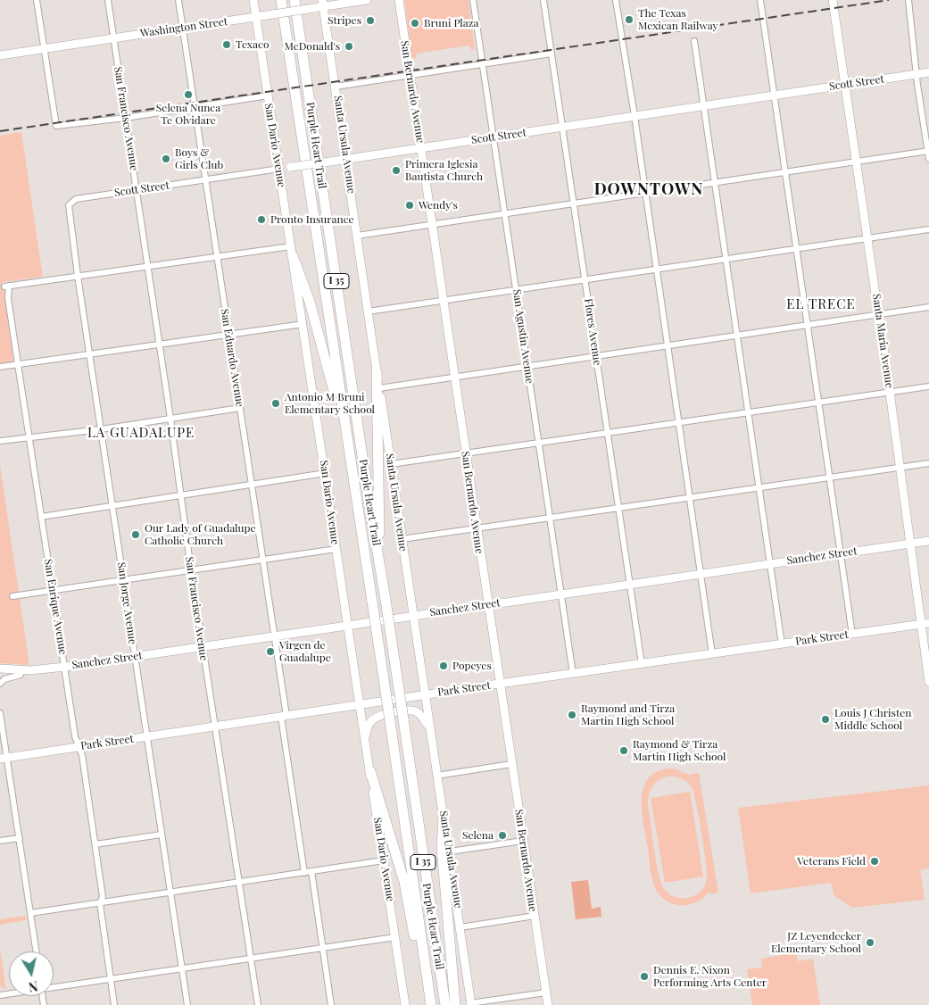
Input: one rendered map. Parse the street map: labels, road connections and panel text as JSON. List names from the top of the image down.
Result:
{
  "streets": {
    "highway": ["Purple Heart Trail", "I 35"],
    "main road": [
      "Washington Street",
      "Scott Street",
      "San Bernardo Avenue",
      "Santa Ursula Avenue",
      "San Dario Avenue",
      "Santa Maria Avenue",
      "Sanchez Street",
      "Park Street"
    ],
    "street": [
      "San Francisco Avenue",
      "Flores Avenue",
      "San Agustin Avenue",
      "San Eduardo Avenue",
      "San Jorge Avenue",
      "San Enrique Avenue"
    ]
  },
  "crossings": [
    ["Washington Street", "San Francisco Avenue"],
    ["Washington Street", "Santa Ursula Avenue"],
    ["Washington Street", "San Dario Avenue"],
    ["Washington Street", "San Eduardo Avenue"],
    ["Scott Street", "San Bernardo Avenue"],
    ["Scott Street", "San Francisco Avenue"],
    ["Scott Street", "Santa Ursula Avenue"],
    ["Scott Street", "San Dario Avenue"],
    ["Scott Street", "Flores Avenue"],
    ["Scott Street", "San Agustin Avenue"],
    ["Scott Street", "Santa Maria Avenue"],
    ["Scott Street", "San Eduardo Avenue"],
    ["Scott Street", "San Jorge Avenue"],
    ["San Bernardo Avenue", "Sanchez Street"],
    ["San Bernardo Avenue", "Park Street"],
    ["San Francisco Avenue", "Sanchez Street"],
    ["San Francisco Avenue", "Park Street"],
    ["Santa Ursula Avenue", "Sanchez Street"],
    ["Santa Ursula Avenue", "Park Street"],
    ["San Dario Avenue", "Sanchez Street"],
    ["San Dario Avenue", "Park Street"],
    ["Flores Avenue", "Sanchez Street"],
    ["Flores Avenue", "Park Street"],
    ["San Agustin Avenue", "Sanchez Street"],
    ["San Agustin Avenue", "Park Street"],
    ["Santa Maria Avenue", "Sanchez Street"],
    ["Santa Maria Avenue", "Park Street"],
    ["San Eduardo Avenue", "Sanchez Street"],
    ["San Eduardo Avenue", "Park Street"],
    ["Sanchez Street", "San Jorge Avenue"],
    ["Sanchez Street", "San Enrique Avenue"],
    ["San Jorge Avenue", "San Enrique Avenue"],
    ["San Jorge Avenue", "Park Street"],
    ["San Enrique Avenue", "Park Street"]
  ],
  "districts": ["DOWNTOWN", "EL TRECE", "LA GUADALUPE"],
  "places": [
    "The Texas Mexican Railway",
    "Stripes",
    "Bruni Plaza",
    "Texaco",
    "McDonald's",
    "Selena Nunca Te Olvidare",
    "Boys & Girls Club",
    "Primera Iglesia Bautista Church",
    "Wendy's",
    "Pronto Insurance",
    "Antonio M Bruni Elementary School",
    "Our Lady of Guadalupe Catholic Church",
    "Virgen de Guadalupe",
    "Popeyes",
    "Raymond and Tirza Martin High School",
    "Louis J Christen Middle School",
    "Raymond & Tirza Martin High School",
    "Selena",
    "Veterans Field",
    "JZ Leyendecker Elementary School",
    "Dennis E. Nixon Performing Arts Center"
  ],
  "north": "bottom"
}
